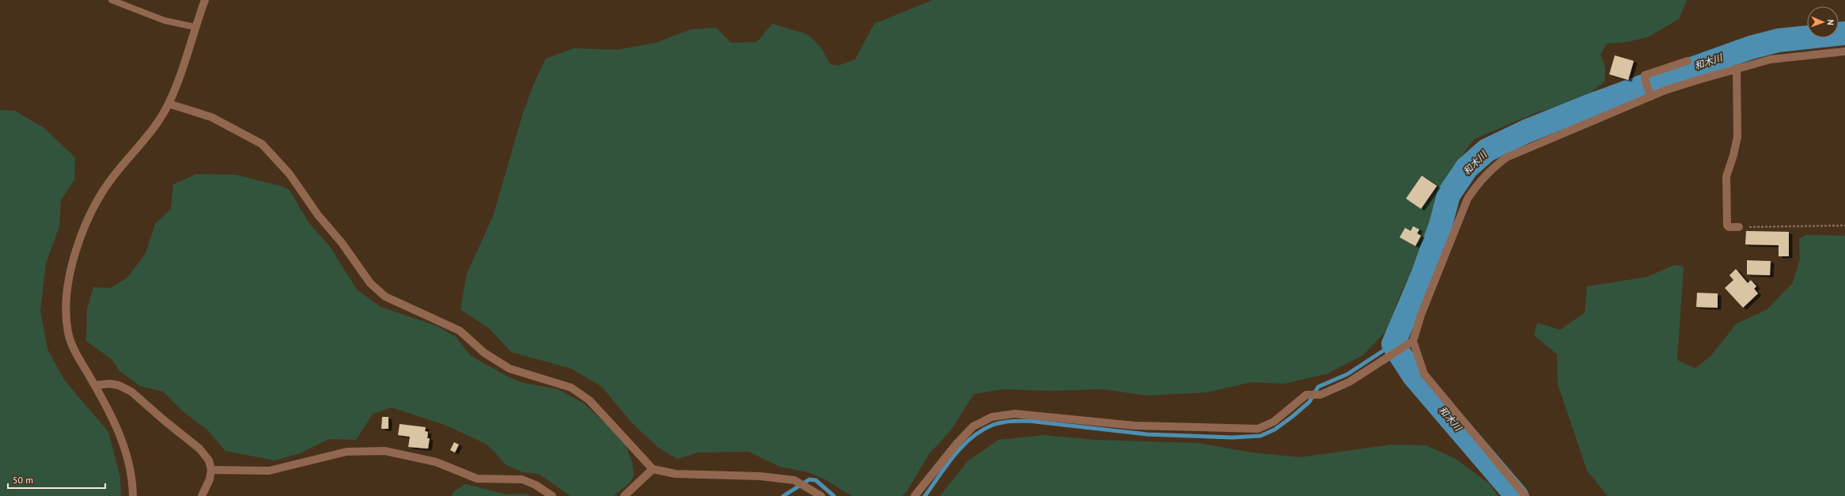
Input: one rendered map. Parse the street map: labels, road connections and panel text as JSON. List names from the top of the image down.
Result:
{
  "water": ["和木川"],
  "scale_bar": "50 m",
  "north": "right"
}
